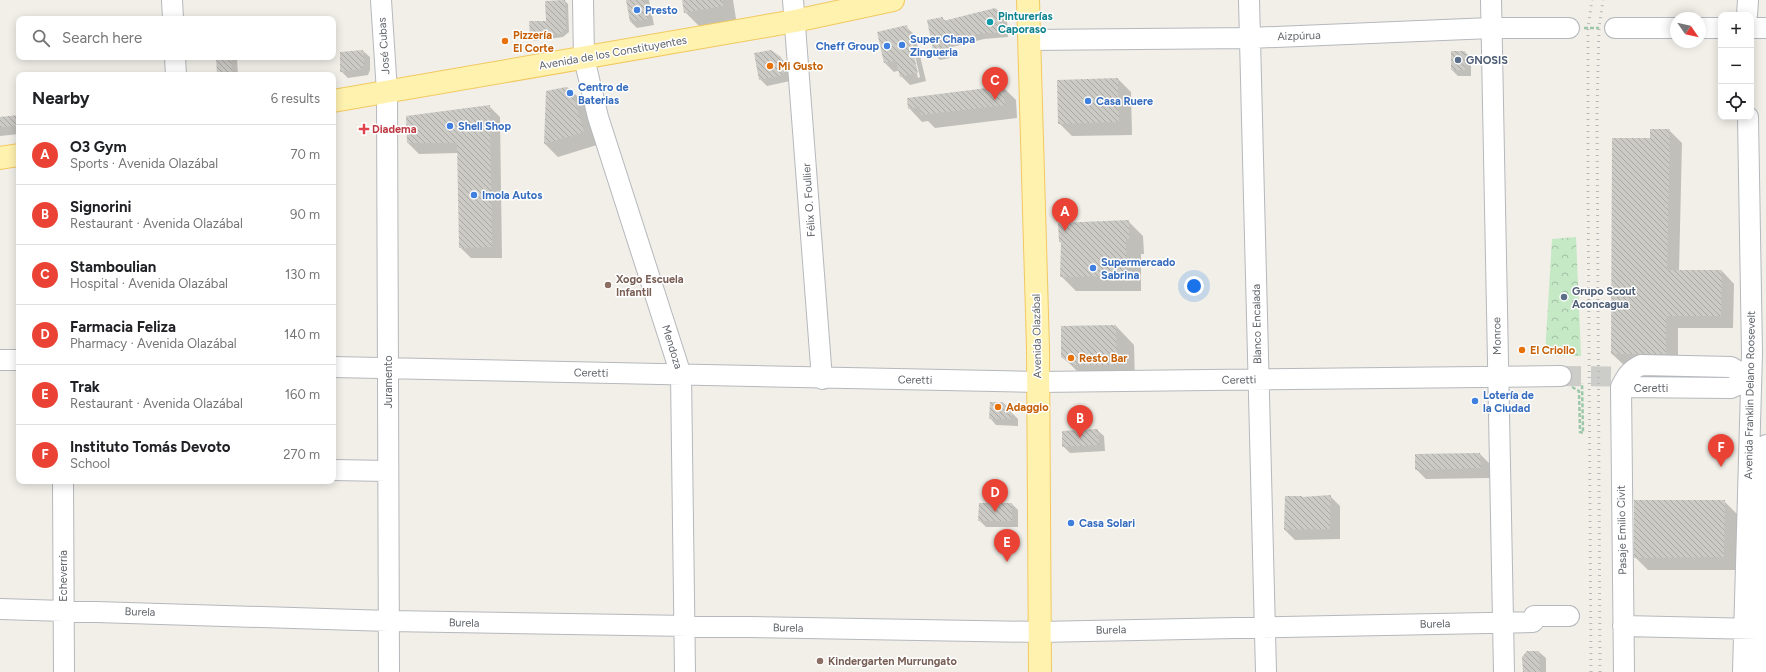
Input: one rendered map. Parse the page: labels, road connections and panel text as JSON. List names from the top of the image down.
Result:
{
  "streets": {
    "main road": ["Avenida de los Constituyentes", "Avenida Olazábal"],
    "street": [
      "Aizpúrua",
      "José Cubas",
      "Félix O. Foullier",
      "Blanco Encalada",
      "Monroe",
      "Mendoza",
      "Ceretti",
      "Juramento",
      "Avenida Franklin Delano Roosevelt",
      "Pasaje Emilio Civit",
      "Echeverría",
      "Burela"
    ]
  },
  "crossings": [
    ["Aizpúrua", "Blanco Encalada"],
    ["Aizpúrua", "Avenida Olazábal"],
    ["Aizpúrua", "Monroe"],
    ["José Cubas", "Avenida de los Constituyentes"],
    ["José Cubas", "Juramento"],
    ["Avenida de los Constituyentes", "Félix O. Foullier"],
    ["Avenida de los Constituyentes", "Mendoza"],
    ["Avenida de los Constituyentes", "Juramento"],
    ["Félix O. Foullier", "Ceretti"],
    ["Blanco Encalada", "Ceretti"],
    ["Blanco Encalada", "Burela"],
    ["Avenida Olazábal", "Ceretti"],
    ["Avenida Olazábal", "Burela"],
    ["Monroe", "Ceretti"],
    ["Monroe", "Burela"],
    ["Mendoza", "Ceretti"],
    ["Mendoza", "Burela"],
    ["Ceretti", "Juramento"],
    ["Ceretti", "Avenida Franklin Delano Roosevelt"],
    ["Ceretti", "Pasaje Emilio Civit"],
    ["Juramento", "Burela"],
    ["Echeverría", "Burela"]
  ],
  "places": {
    "other": [
      "Presto",
      "Pinturerías Caporaso",
      "Pizzería El Corte",
      "Super Chapa Zingueria",
      "Cheff Group",
      "GNOSIS",
      "Mi Gusto",
      "Centro de Baterias",
      "Casa Ruere",
      "Shell Shop",
      "Imola Autos",
      "Supermercado Sabrina",
      "Xogo Escuela Infantil",
      "Grupo Scout Aconcagua",
      "El Criollo",
      "Resto Bar",
      "Lotería de la Ciudad",
      "Adaggio",
      "Casa Solari",
      "Kindergarten Murrungato"
    ],
    "health": ["Diadema"]
  },
  "north": "bottom right",
  "page": {
    "map_buttons": ["+", "−"],
    "search": "Search here",
    "pins": [
      "C",
      "A",
      "B",
      "F",
      "D",
      "E"
    ],
    "heading": ["Nearby", "6 results"],
    "list": [
      {
        "mark": "A",
        "name": "O3 Gym",
        "note": "Sports · Avenida Olazábal",
        "value": "70 m"
      },
      {
        "mark": "B",
        "name": "Signorini",
        "note": "Restaurant · Avenida Olazábal",
        "value": "90 m"
      },
      {
        "mark": "C",
        "name": "Stamboulian",
        "note": "Hospital · Avenida Olazábal",
        "value": "130 m"
      },
      {
        "mark": "D",
        "name": "Farmacia Feliza",
        "note": "Pharmacy · Avenida Olazábal",
        "value": "140 m"
      },
      {
        "mark": "E",
        "name": "Trak",
        "note": "Restaurant · Avenida Olazábal",
        "value": "160 m"
      },
      {
        "mark": "F",
        "name": "Instituto Tomás Devoto",
        "note": "School",
        "value": "270 m"
      }
    ]
  }
}
